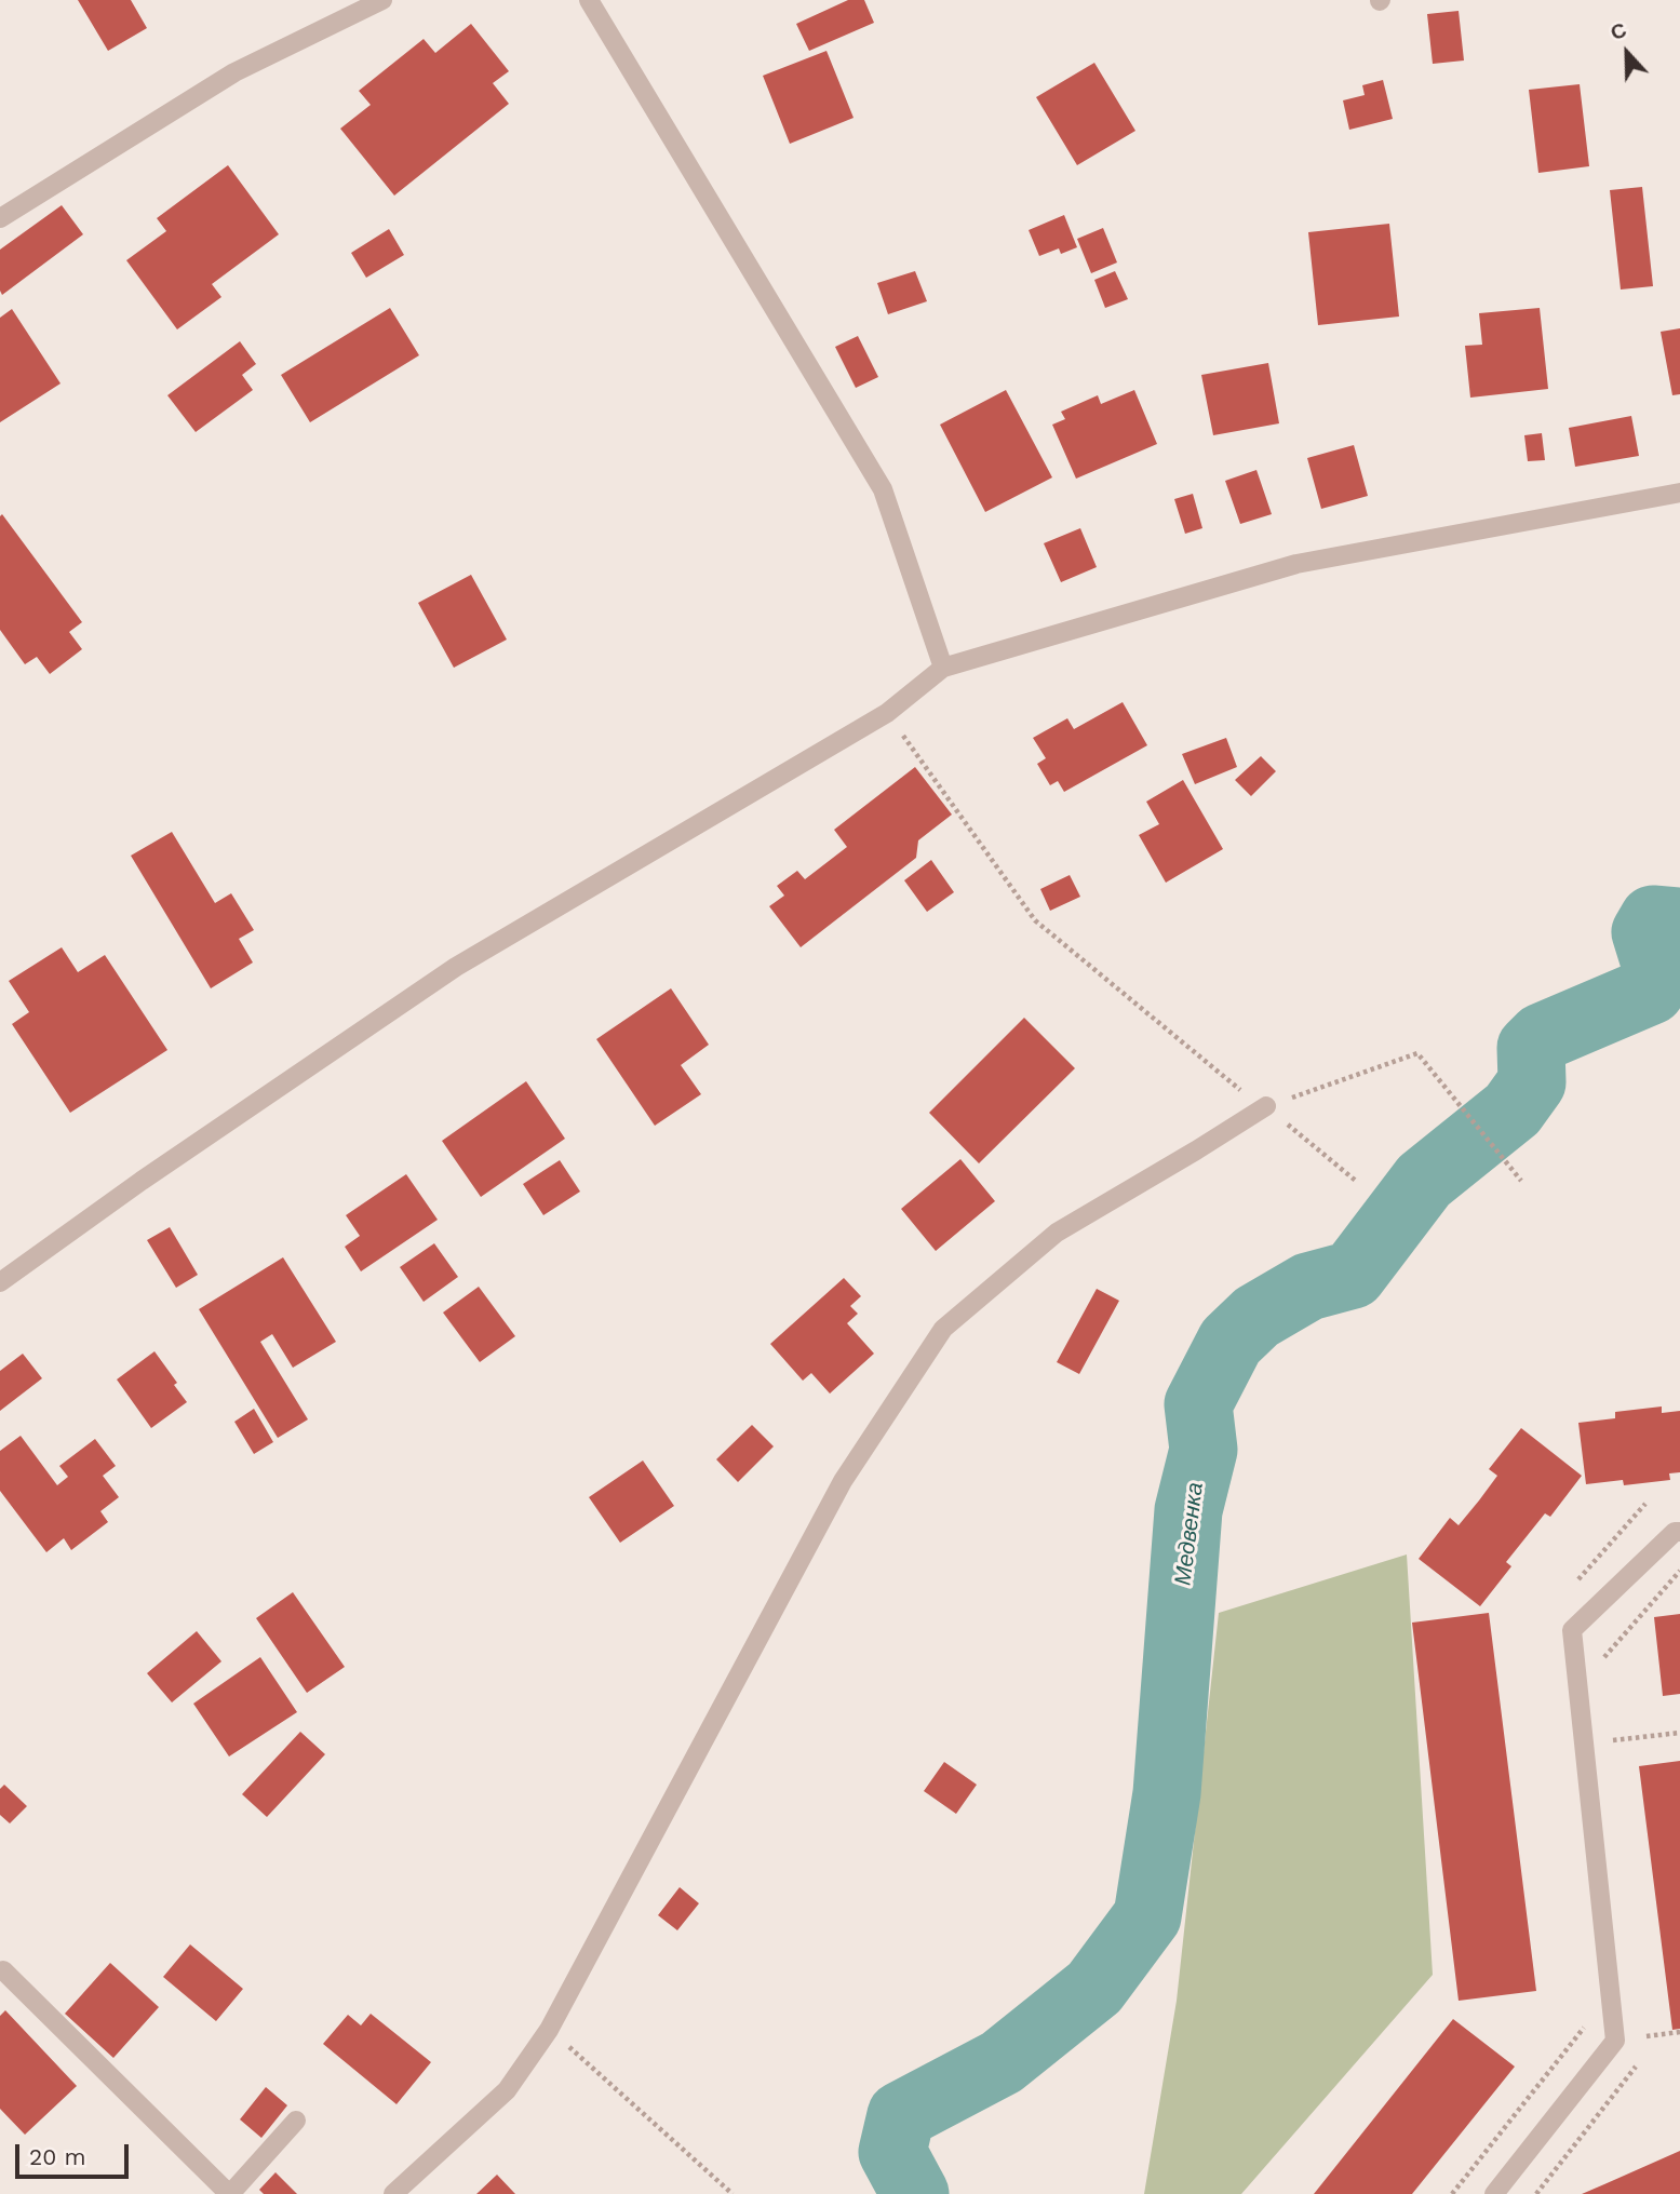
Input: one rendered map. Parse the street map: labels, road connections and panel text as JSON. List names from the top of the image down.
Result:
{
  "water": ["Медвенка"],
  "scale_bar": "20 m",
  "north": "top"
}
